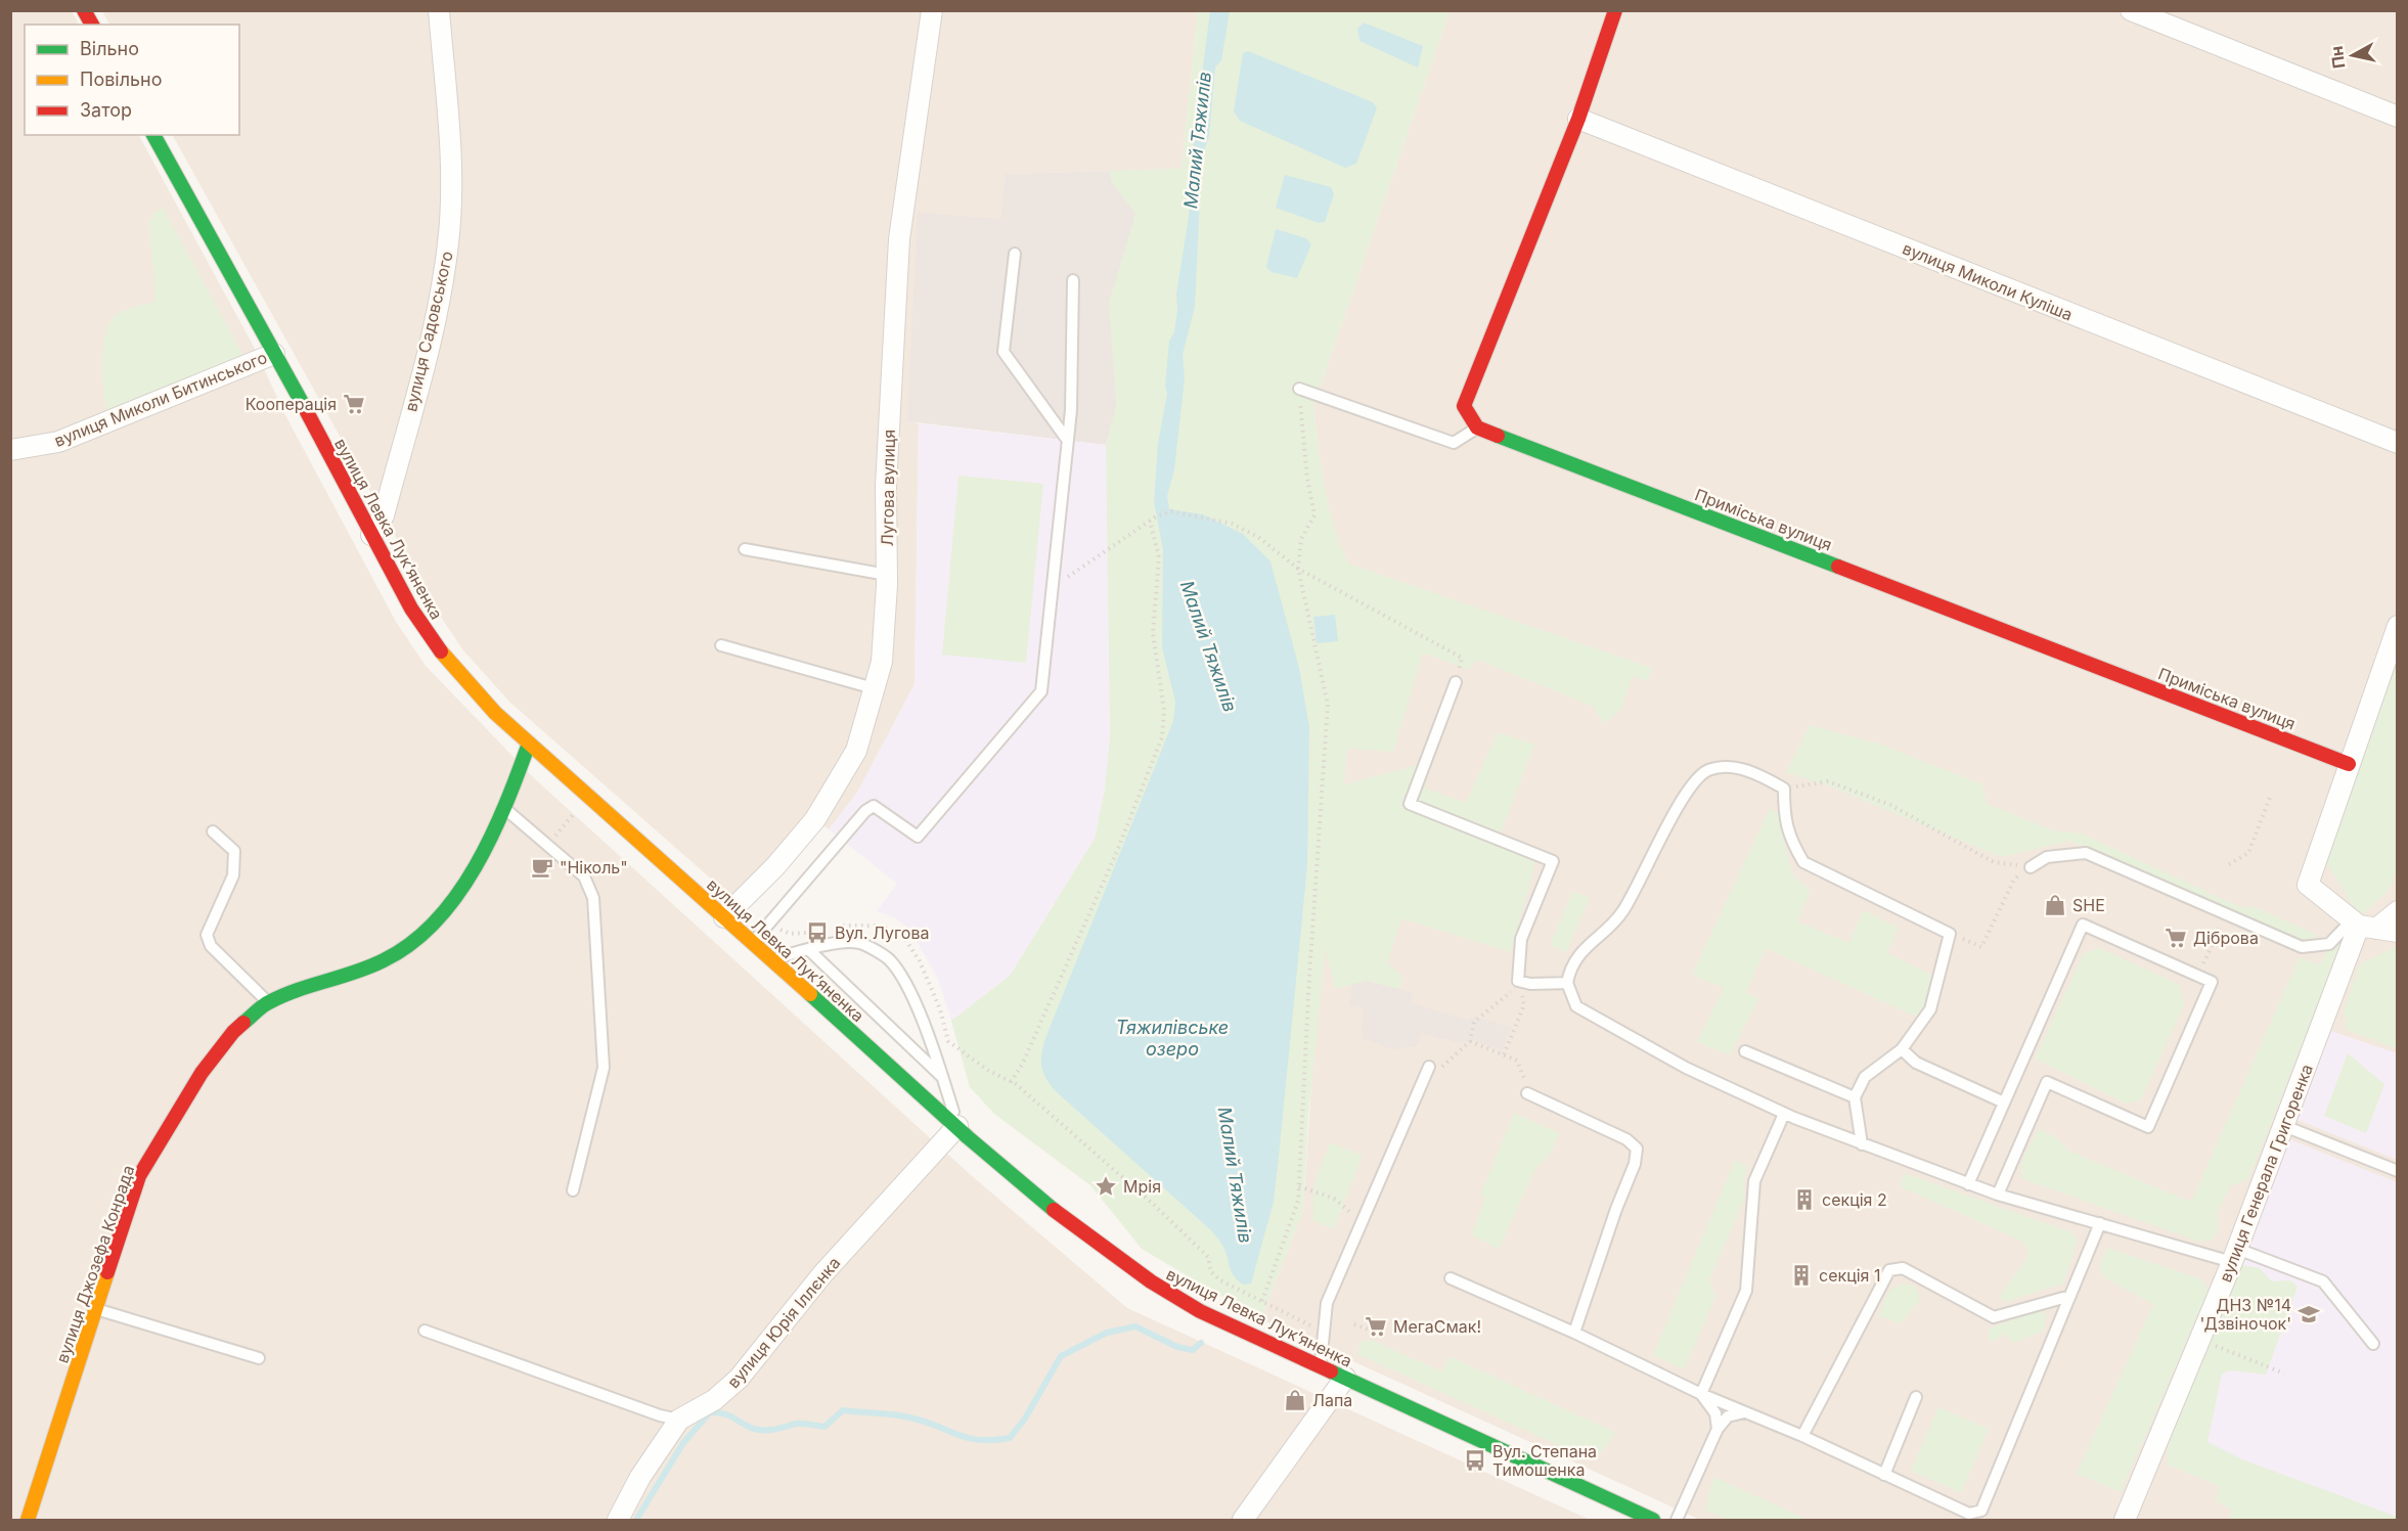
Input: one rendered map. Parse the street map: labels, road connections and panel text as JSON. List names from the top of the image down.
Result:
{
  "streets": {
    "street": [
      "вулиця Миколи Куліша",
      "вулиця Садовського",
      "вулиця Миколи Битинського",
      "Лугова вулиця",
      "Приміська вулиця",
      "вулиця Левка Лукʼяненка",
      "вулиця Генерала Григоренка",
      "вулиця Джозефа Конрада",
      "вулиця Юрія Іллєнка"
    ]
  },
  "crossings": [
    ["вулиця Садовського", "вулиця Левка Лукʼяненка"],
    ["вулиця Миколи Битинського", "вулиця Левка Лукʼяненка"],
    ["Лугова вулиця", "вулиця Левка Лукʼяненка"],
    ["вулиця Левка Лукʼяненка", "вулиця Джозефа Конрада"],
    ["вулиця Левка Лукʼяненка", "вулиця Юрія Іллєнка"]
  ],
  "water": ["Малий Тяжилів", "Тяжилівське озеро"],
  "places": {
    "supermarket": ["Кооперація", "Діброва", "МегаСмак!"],
    "cafe": ["\"Ніколь\""],
    "shop": ["SHE", "Лапа"],
    "bus stop": ["Вул. Лугова", "Вул. Степана Тимошенка"],
    "place": ["Мрія"],
    "building": ["секція 2", "секція 1"],
    "school or university": ["ДНЗ №14 'Дзвіночок'"]
  },
  "legend": ["Вільно", "Повільно", "Затор"],
  "north": "left"
}
